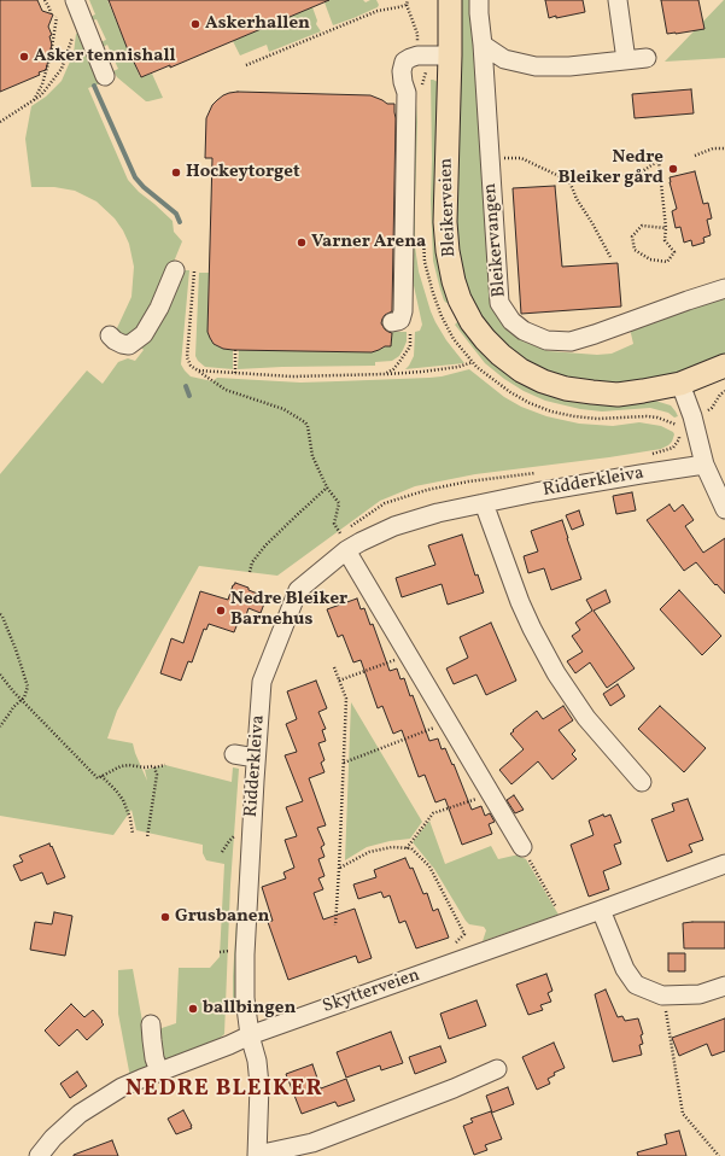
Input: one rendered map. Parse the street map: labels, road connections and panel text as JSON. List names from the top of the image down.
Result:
{
  "streets": {
    "main road": ["Bleikerveien"],
    "street": ["Bleikervangen", "Ridderkleiva", "Skytterveien"]
  },
  "crossings": [
    ["Ridderkleiva", "Skytterveien"]
  ],
  "districts": ["NEDRE BLEIKER"],
  "places": [
    "Askerhallen",
    "Asker tennishall",
    "Nedre Bleiker gård",
    "Hockeytorget",
    "Varner Arena",
    "Nedre Bleiker Barnehus",
    "Grusbanen",
    "ballbingen"
  ]
}
